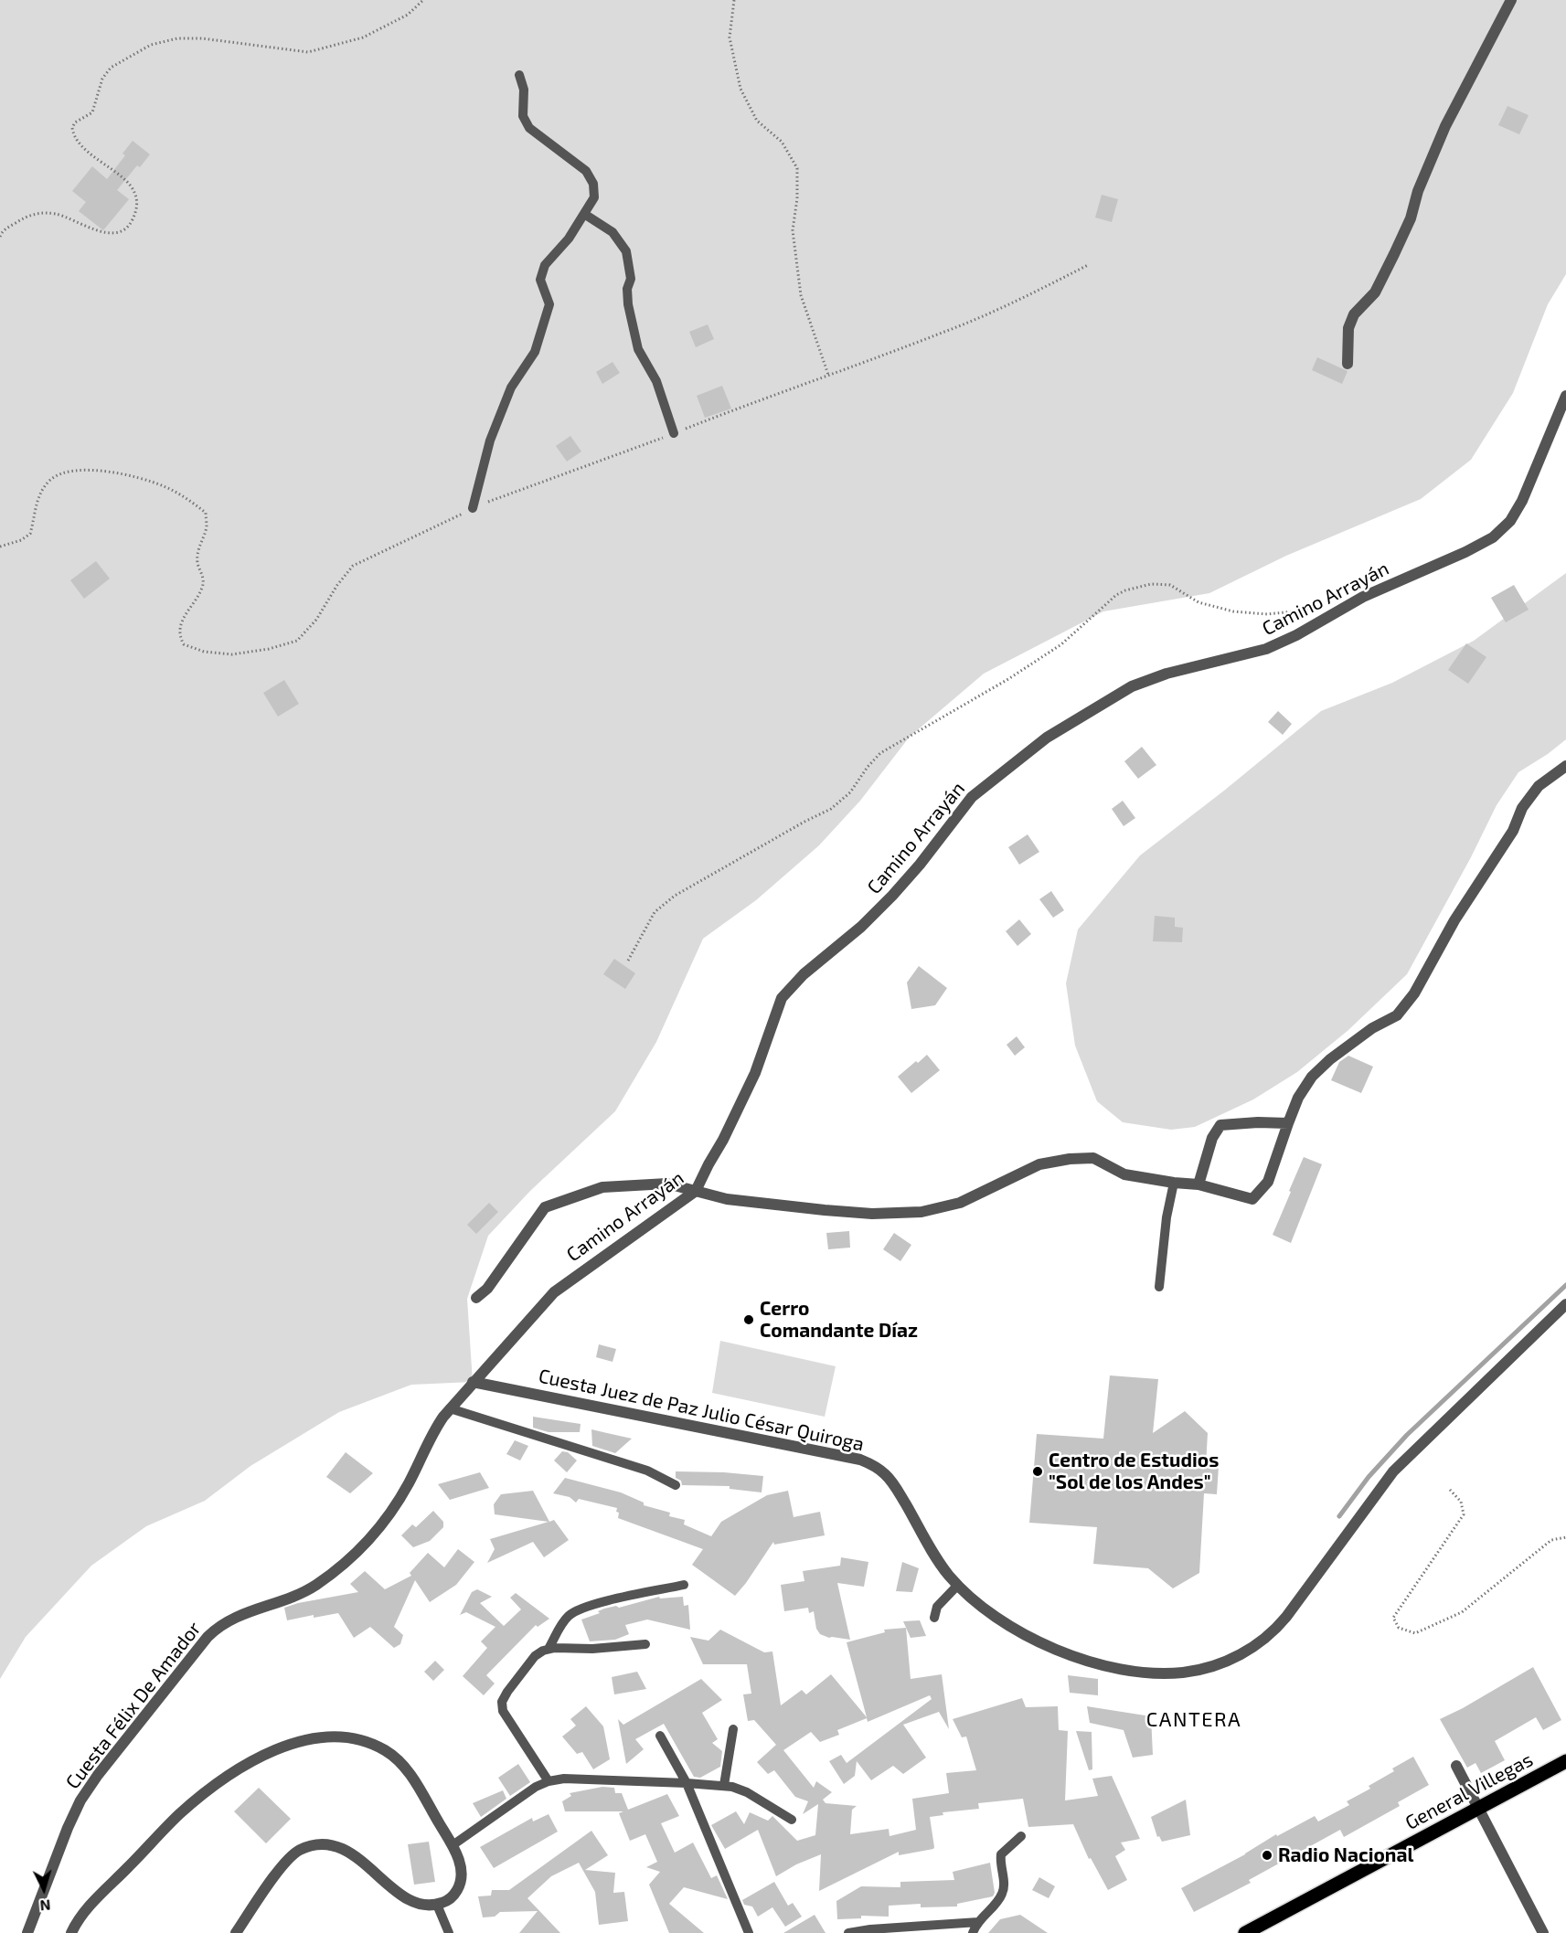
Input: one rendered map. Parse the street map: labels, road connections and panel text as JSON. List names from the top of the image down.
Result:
{
  "streets": {
    "main road": ["General Villegas"],
    "street": ["Camino Arrayán", "Cuesta Juez de Paz Julio César Quiroga", "Cuesta Félix De Amador"]
  },
  "crossings": [
    ["Camino Arrayán", "Cuesta Juez de Paz Julio César Quiroga"],
    ["Camino Arrayán", "Cuesta Félix De Amador"],
    ["Cuesta Juez de Paz Julio César Quiroga", "Cuesta Félix De Amador"]
  ],
  "districts": ["CANTERA"],
  "places": ["Cerro Comandante Díaz", "Centro de Estudios \"Sol de los Andes\"", "Radio Nacional"],
  "north": "bottom"
}
